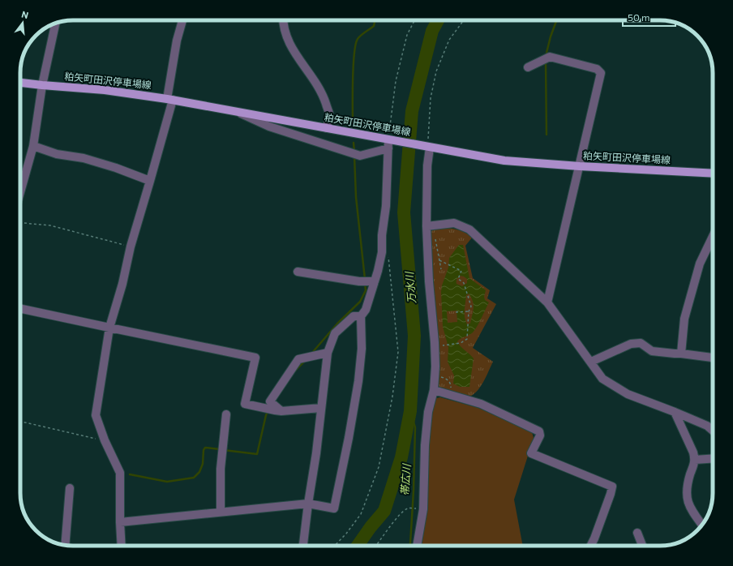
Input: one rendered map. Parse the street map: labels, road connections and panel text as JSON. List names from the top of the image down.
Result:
{
  "streets": {
    "main road": ["粕矢町田沢停車場線"]
  },
  "water": ["万水川", "帯広川"],
  "scale_bar": "50 m",
  "north": "top"
}
